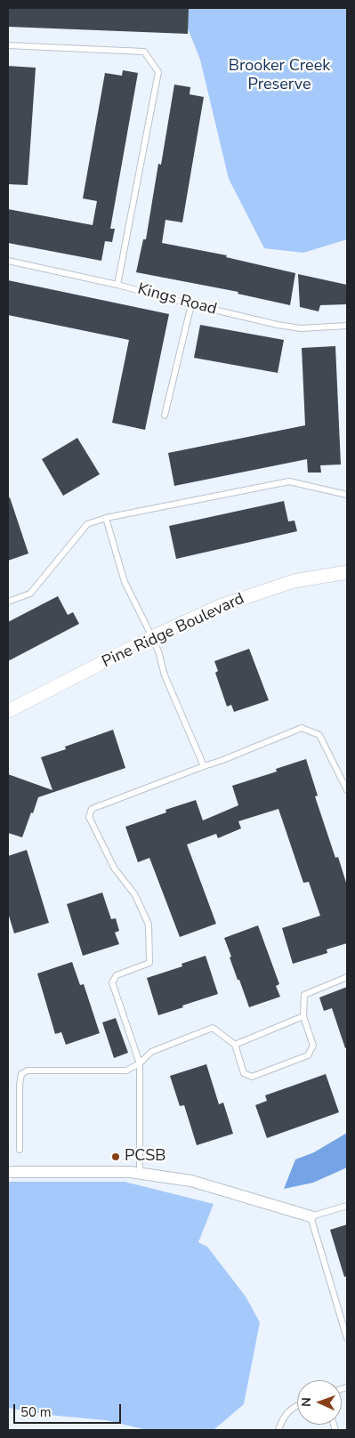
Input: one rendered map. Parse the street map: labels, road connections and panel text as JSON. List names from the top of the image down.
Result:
{
  "streets": {
    "street": ["Pine Ridge Boulevard"],
    "lane": ["Kings Road"]
  },
  "parks": ["Brooker Creek Preserve"],
  "places": ["PCSB"],
  "scale_bar": "50 m",
  "north": "left"
}
